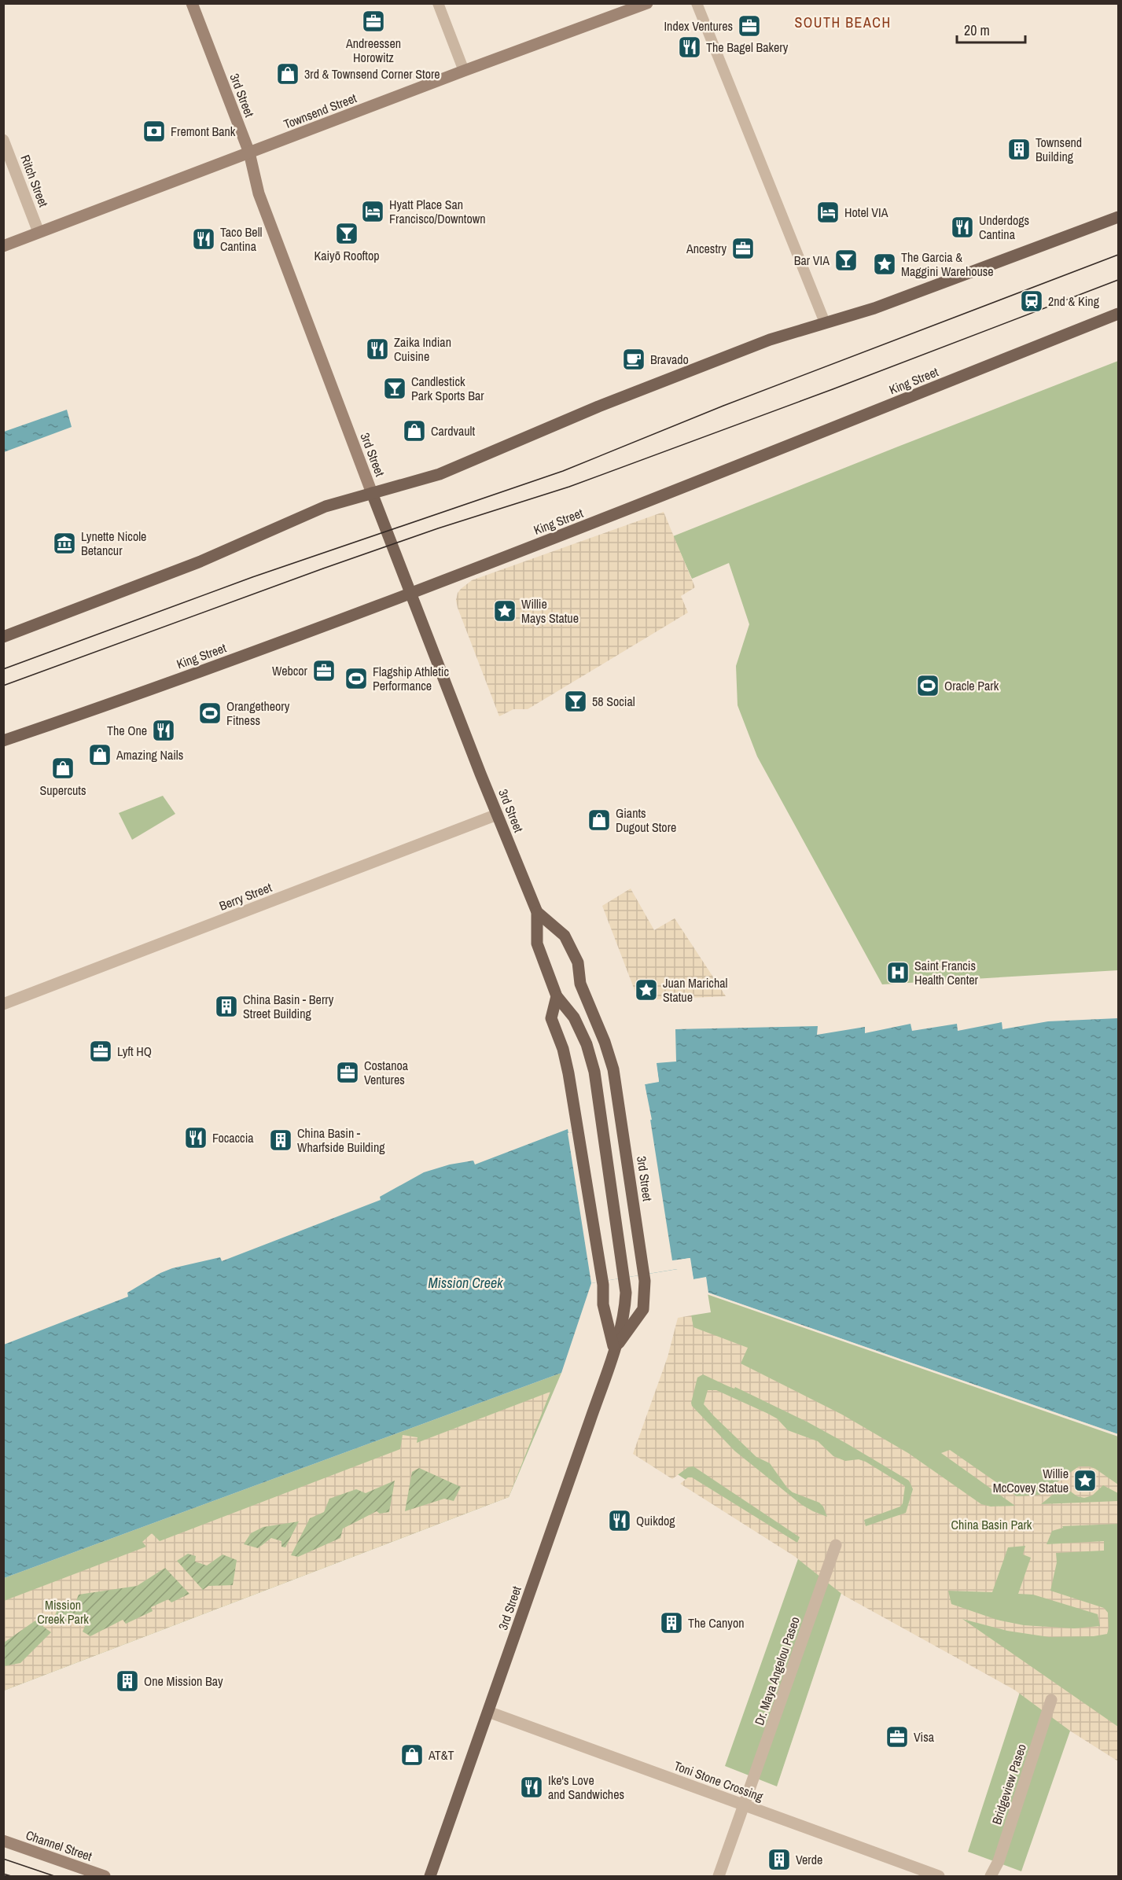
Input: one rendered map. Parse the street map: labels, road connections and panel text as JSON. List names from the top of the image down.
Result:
{
  "streets": {
    "main road": ["3rd Street", "King Street"],
    "street": [
      "Townsend Street",
      "Ritch Street",
      "Berry Street",
      "Dr. Maya Angelou Paseo",
      "Toni Stone Crossing",
      "Bridgeview Paseo",
      "Channel Street"
    ]
  },
  "crossings": [
    ["3rd Street", "Townsend Street"],
    ["3rd Street", "King Street"],
    ["3rd Street", "Berry Street"],
    ["3rd Street", "Toni Stone Crossing"],
    ["Townsend Street", "Ritch Street"],
    ["Dr. Maya Angelou Paseo", "Toni Stone Crossing"]
  ],
  "districts": ["SOUTH BEACH"],
  "water": ["Mission Creek"],
  "parks": ["China Basin Park", "Mission Creek Park"],
  "places": {
    "office": [
      "Andreessen Horowitz",
      "Index Ventures",
      "Ancestry",
      "Webcor",
      "Lyft HQ",
      "Costanoa Ventures",
      "Visa"
    ],
    "restaurant": [
      "The Bagel Bakery",
      "Underdogs Cantina",
      "Taco Bell Cantina",
      "Zaika Indian Cuisine",
      "The One",
      "Focaccia",
      "Quikdog",
      "Ike's Love and Sandwiches"
    ],
    "shop": [
      "3rd & Townsend Corner Store",
      "Cardvault",
      "Amazing Nails",
      "Supercuts",
      "Giants Dugout Store",
      "AT&T"
    ],
    "bank": ["Fremont Bank"],
    "building": [
      "Townsend Building",
      "China Basin - Berry Street Building",
      "China Basin - Wharfside Building",
      "The Canyon",
      "One Mission Bay",
      "Verde"
    ],
    "hotel": ["Hyatt Place San Francisco/Downtown", "Hotel VIA"],
    "bar": [
      "Kaiyō Rooftop",
      "Bar VIA",
      "Candlestick Park Sports Bar",
      "58 Social"
    ],
    "place": [
      "The Garcia & Maggini Warehouse",
      "Willie Mays Statue",
      "Juan Marichal Statue",
      "Willie McCovey Statue"
    ],
    "station": ["2nd & King"],
    "cafe": ["Bravado"],
    "museum": ["Lynette Nicole Betancur"],
    "sports": ["Flagship Athletic Performance", "Oracle Park", "Orangetheory Fitness"],
    "hospital": ["Saint Francis Health Center"]
  },
  "scale_bar": "20 m"
}
